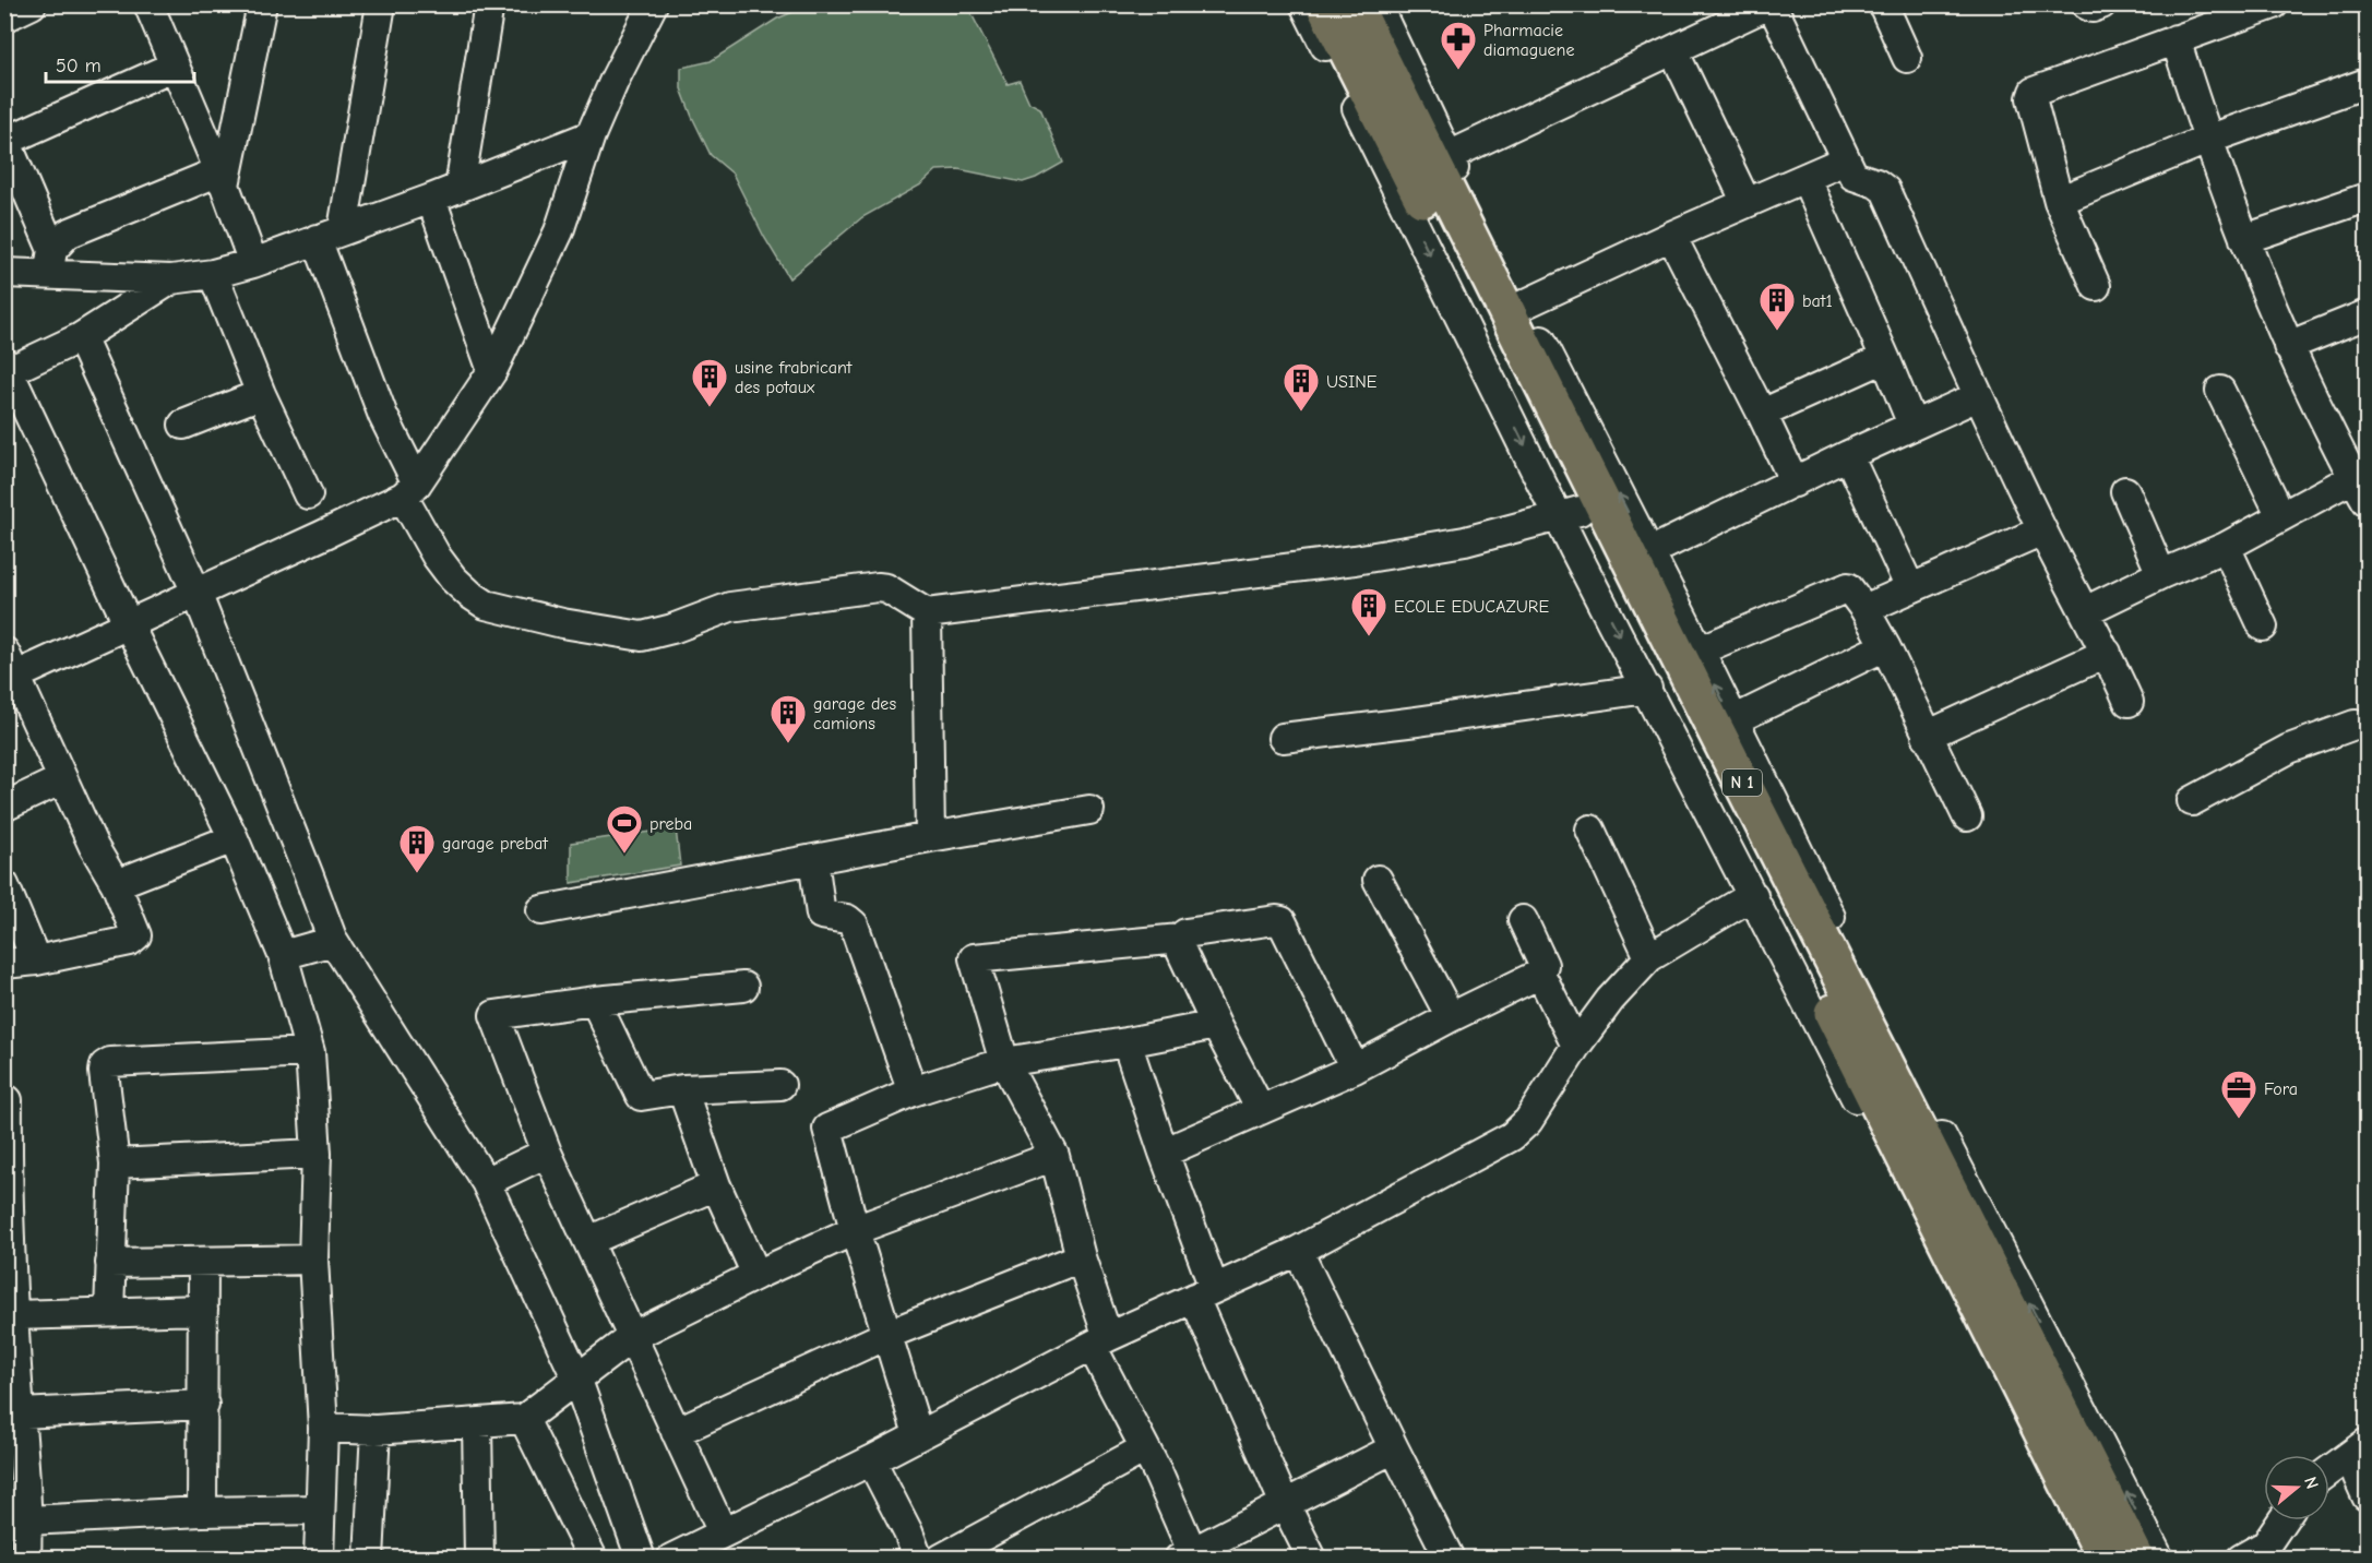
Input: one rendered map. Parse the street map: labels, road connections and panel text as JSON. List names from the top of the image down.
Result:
{
  "streets": {
    "highway": ["N 1"]
  },
  "places": {
    "pharmacy": ["Pharmacie diamaguene"],
    "building": [
      "bat1",
      "usine frabricant des potaux",
      "USINE",
      "ECOLE EDUCAZURE",
      "garage des camions",
      "garage prebat"
    ],
    "sports": ["preba"],
    "office": ["Fora"]
  },
  "scale_bar": "50 m",
  "north": "right"
}
